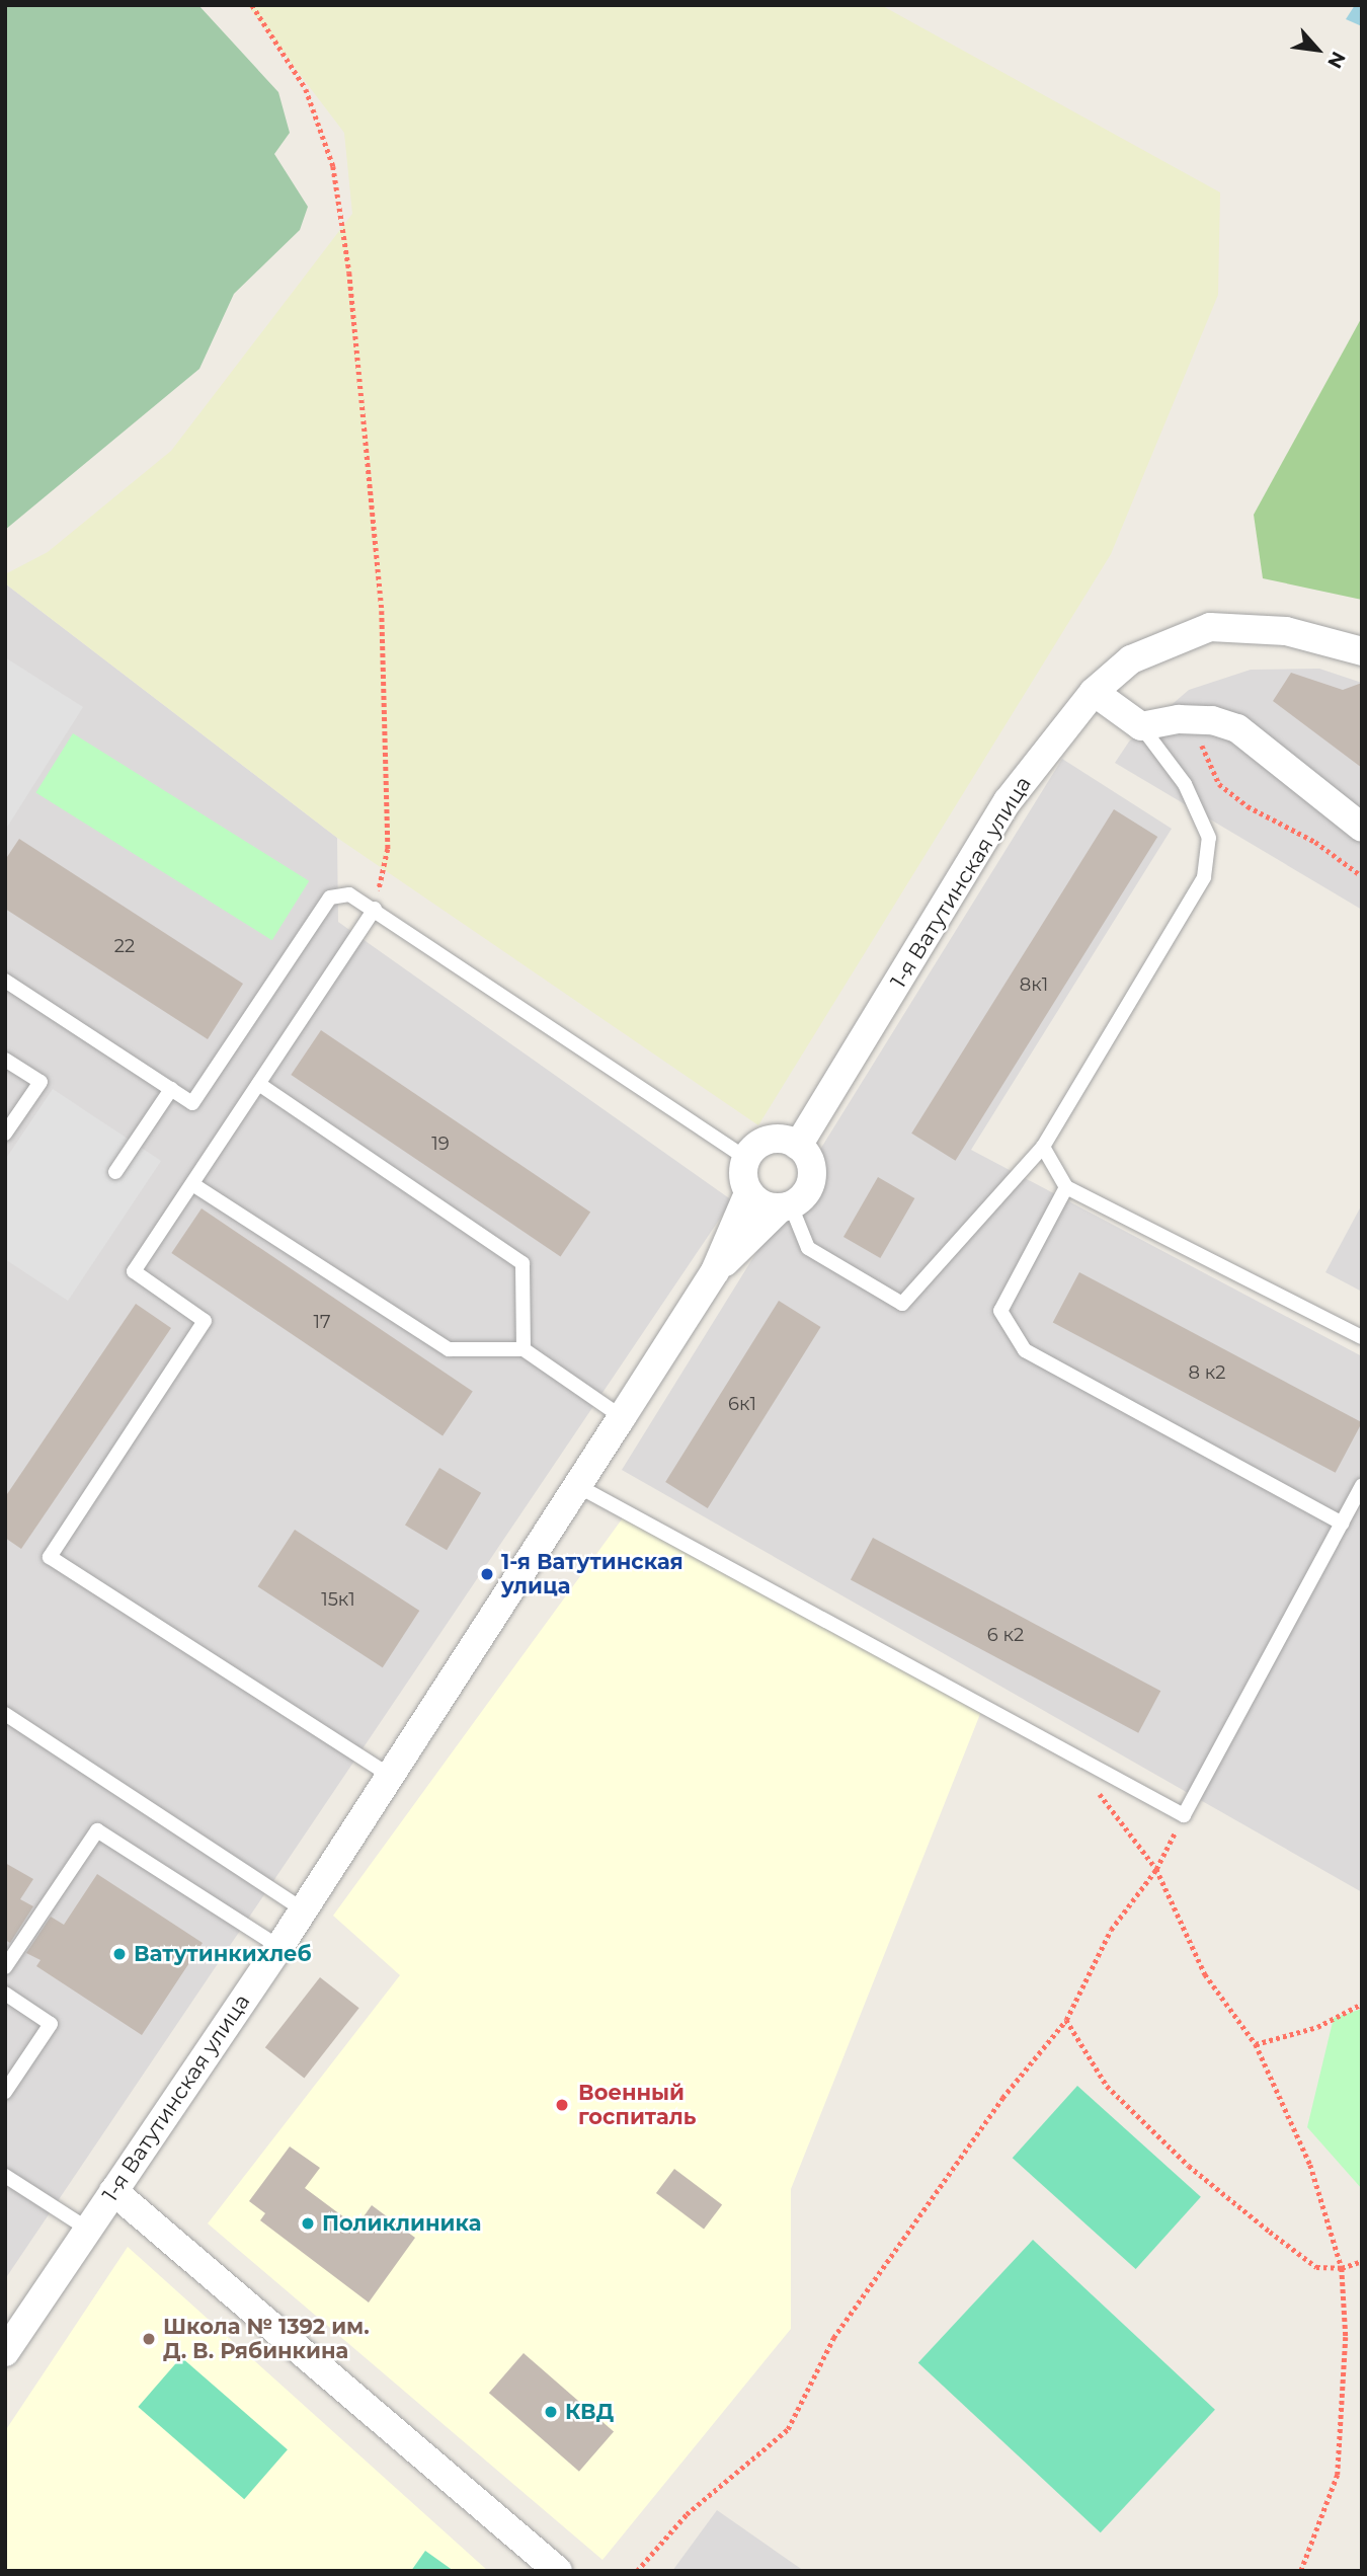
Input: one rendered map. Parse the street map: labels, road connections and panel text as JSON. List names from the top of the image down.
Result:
{
  "streets": {
    "street": ["1-я Ватутинская улица"]
  },
  "places": [
    "1-я Ватутинская улица",
    "Ватутинкихлеб",
    "Военный госпиталь",
    "Поликлиника",
    "Школа № 1392 им. Д. В. Рябинкина",
    "КВД"
  ],
  "house_numbers": [
    "22",
    "8к1",
    "19",
    "17",
    "8 к2",
    "6к1",
    "15к1",
    "6 к2"
  ],
  "north": "bottom right"
}
